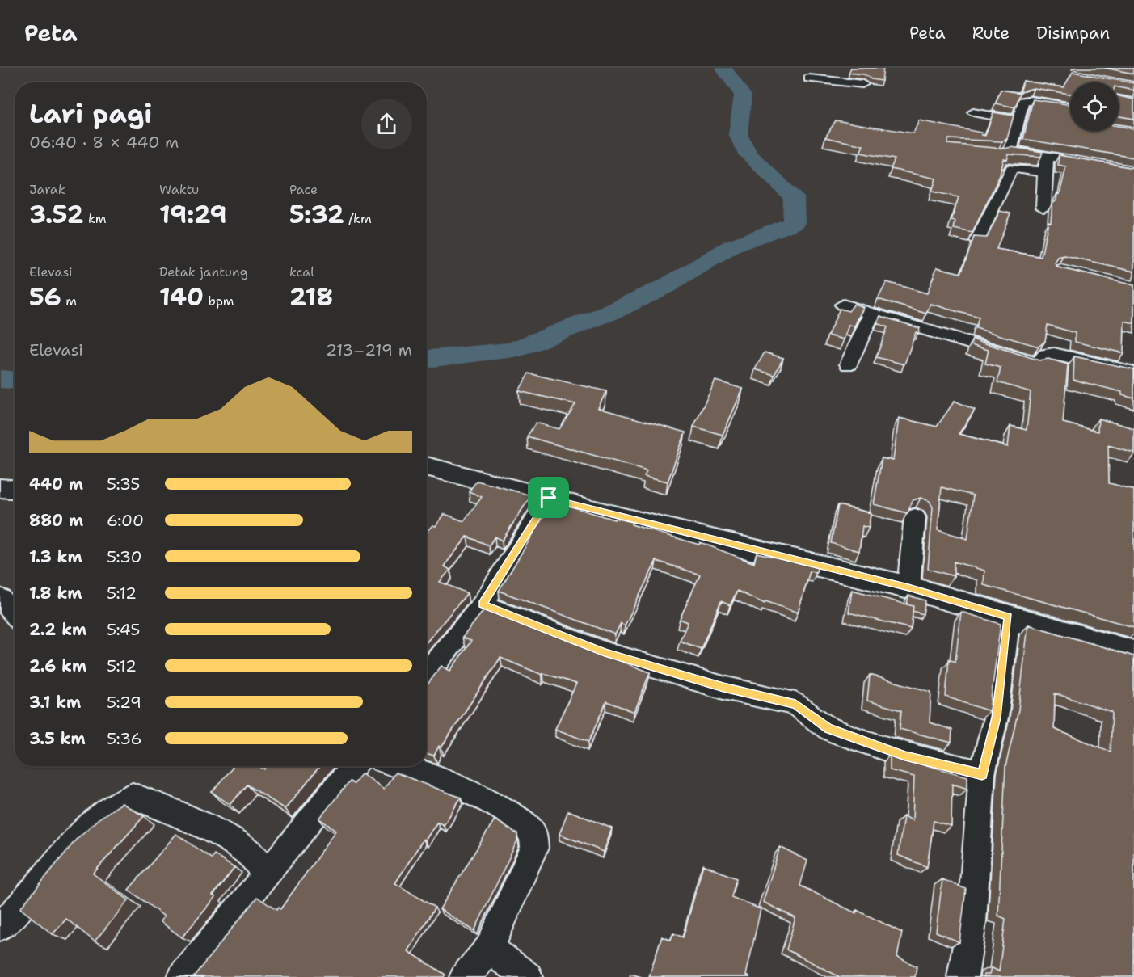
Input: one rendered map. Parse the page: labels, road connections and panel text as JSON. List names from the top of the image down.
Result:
{
  "page": {
    "header": "Peta",
    "nav": ["Peta", "Rute", "Disimpan"],
    "heading": ["Lari pagi", "06:40 · 8 × 440 m"],
    "stats": [
      ["Jarak", "3.52 km"],
      ["Waktu", "19:29"],
      ["Pace", "5:32 /km"],
      ["Elevasi", "56 m"],
      ["Detak jantung", "140 bpm"],
      ["kcal", "218"]
    ],
    "chart": ["Elevasi", "213–219 m"],
    "list": [
      {
        "name": "440 m",
        "note": "5:35"
      },
      {
        "name": "880 m",
        "note": "6:00"
      },
      {
        "name": "1.3 km",
        "note": "5:30"
      },
      {
        "name": "1.8 km",
        "note": "5:12"
      },
      {
        "name": "2.2 km",
        "note": "5:45"
      },
      {
        "name": "2.6 km",
        "note": "5:12"
      },
      {
        "name": "3.1 km",
        "note": "5:29"
      },
      {
        "name": "3.5 km",
        "note": "5:36"
      }
    ]
  }
}
